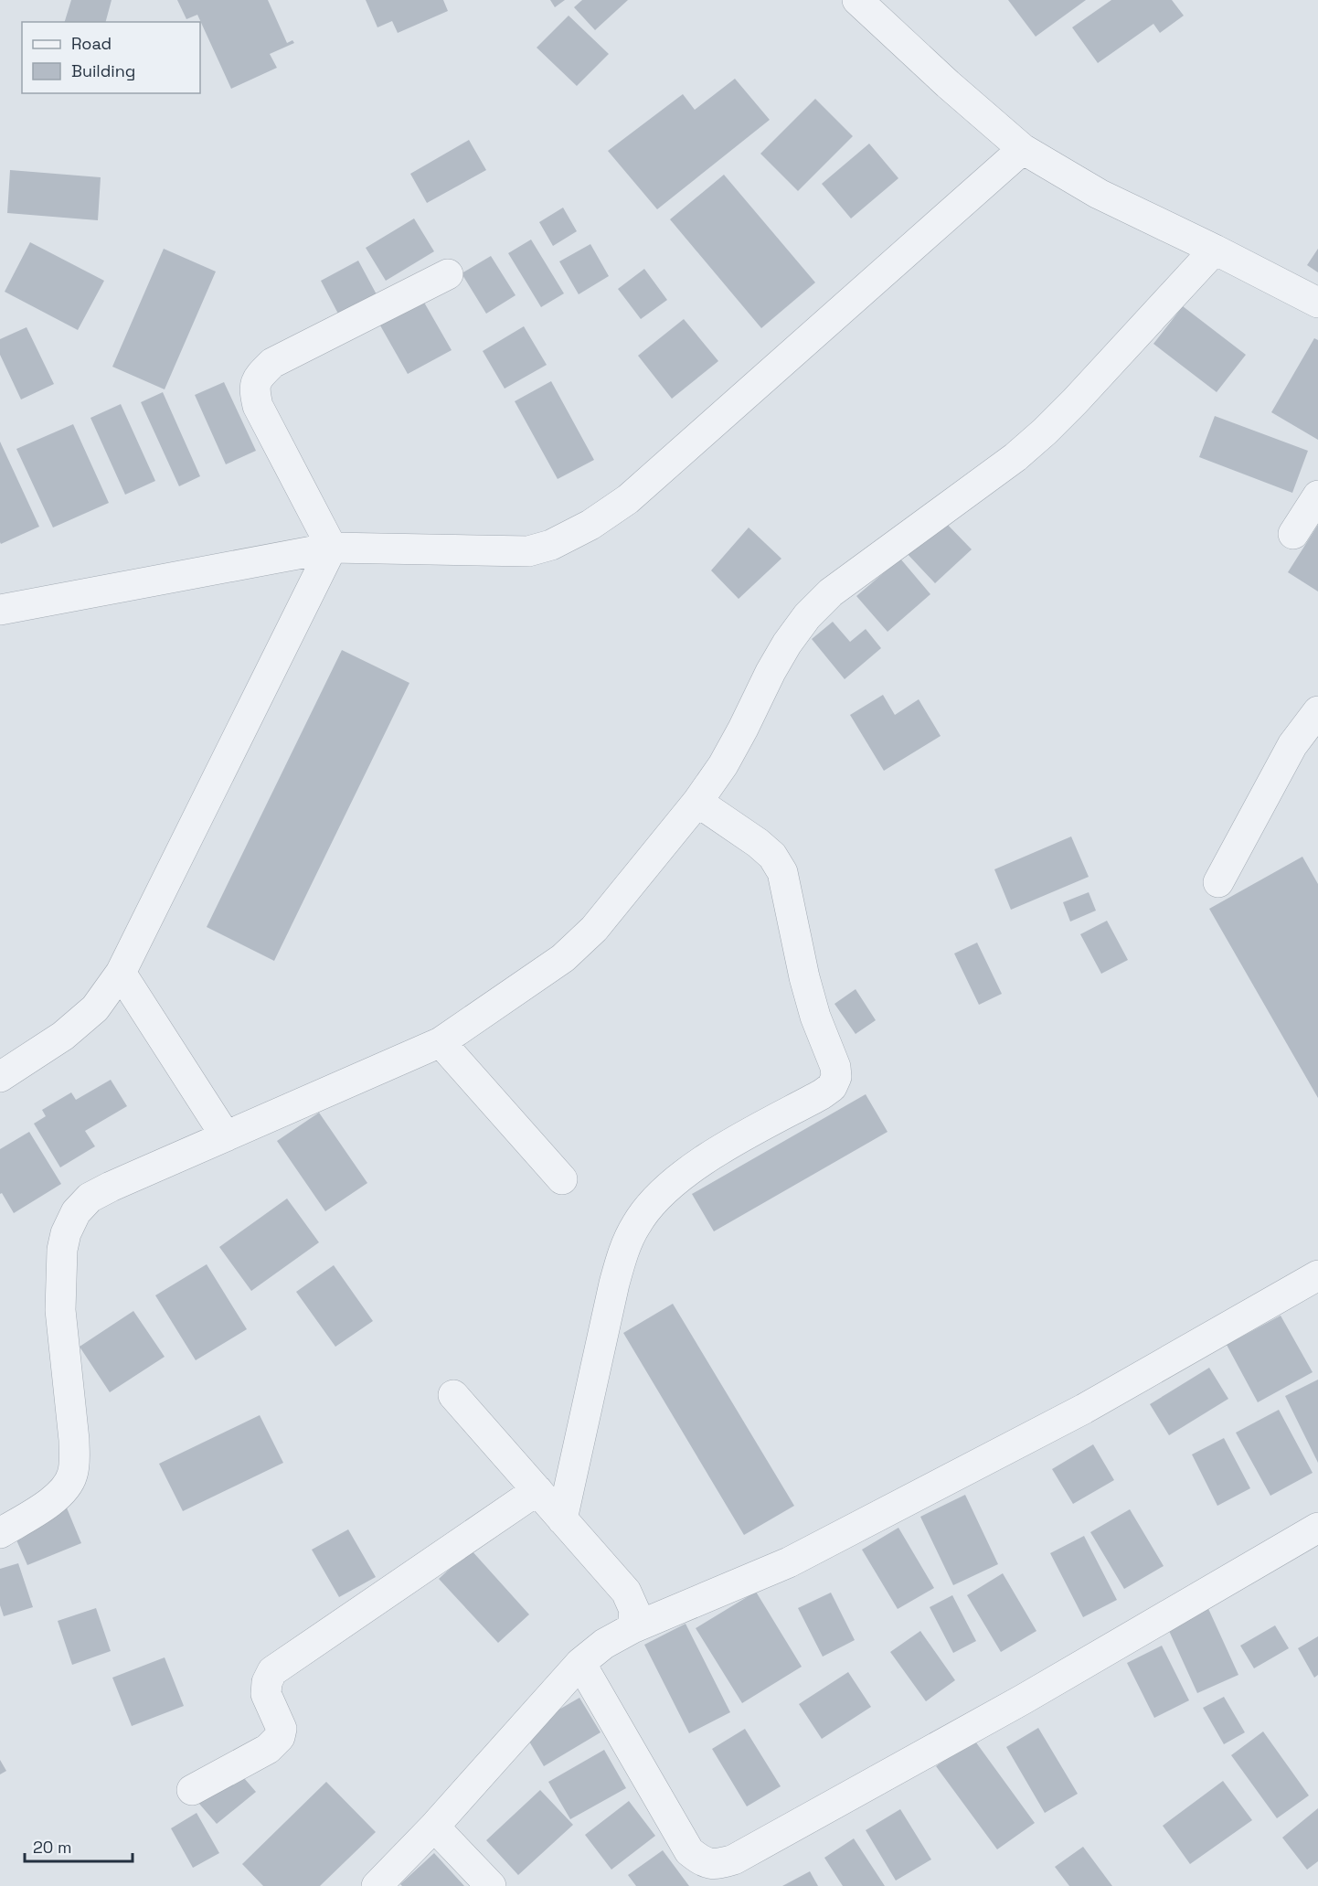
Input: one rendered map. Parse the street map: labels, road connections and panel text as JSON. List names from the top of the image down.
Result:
{
  "legend": ["Road", "Building"],
  "scale_bar": "20 m"
}
